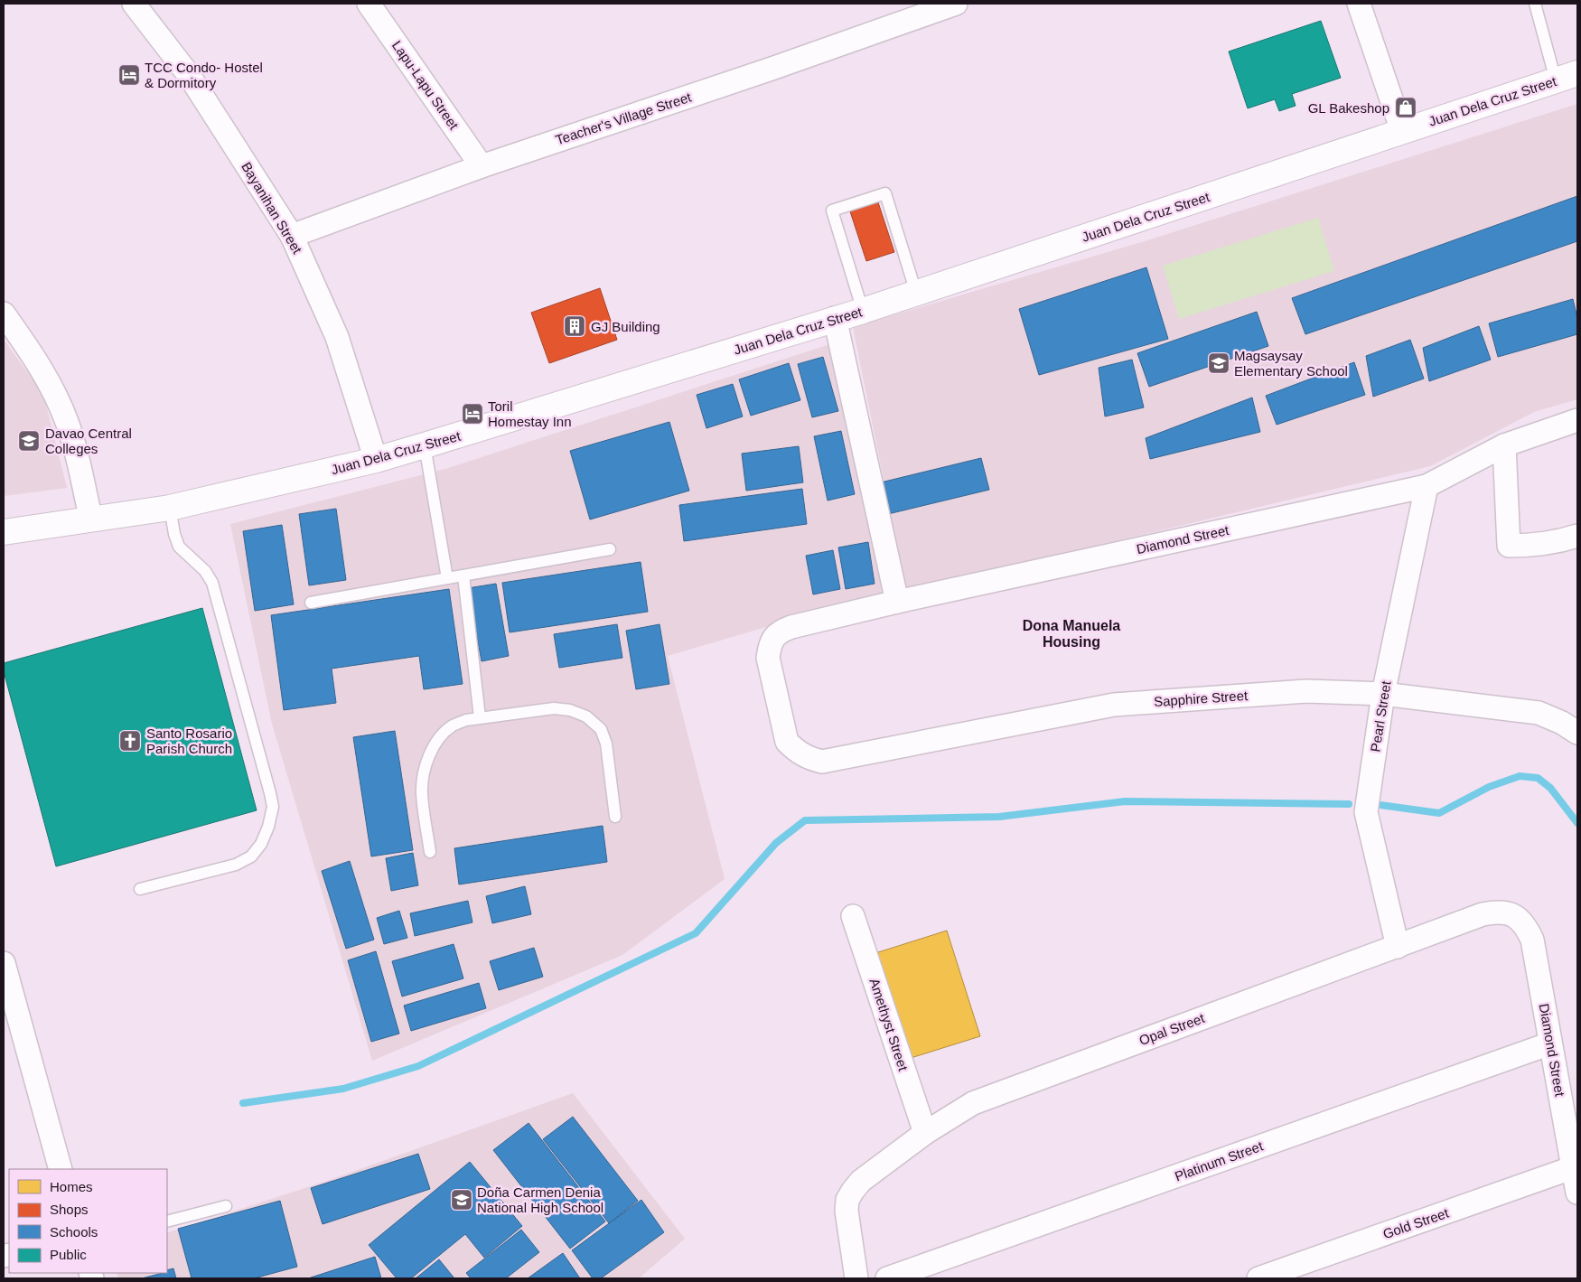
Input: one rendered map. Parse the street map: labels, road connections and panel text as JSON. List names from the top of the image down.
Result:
{
  "streets": {
    "street": [
      "Lapu-Lapu Street",
      "Juan Dela Cruz Street",
      "Teacher's Village Street",
      "Bayanihan Street",
      "Diamond Street",
      "Sapphire Street",
      "Pearl Street",
      "Amethyst Street",
      "Opal Street",
      "Platinum Street",
      "Gold Street"
    ]
  },
  "crossings": [
    ["Lapu-Lapu Street", "Teacher's Village Street"],
    ["Juan Dela Cruz Street", "Bayanihan Street"],
    ["Teacher's Village Street", "Bayanihan Street"],
    ["Diamond Street", "Sapphire Street"],
    ["Diamond Street", "Pearl Street"],
    ["Diamond Street", "Opal Street"],
    ["Diamond Street", "Platinum Street"],
    ["Diamond Street", "Gold Street"],
    ["Sapphire Street", "Pearl Street"],
    ["Pearl Street", "Opal Street"],
    ["Amethyst Street", "Opal Street"]
  ],
  "districts": ["Dona Manuela Housing"],
  "places": {
    "hotel": ["TCC Condo- Hostel & Dormitory", "Toril Homestay Inn"],
    "shop": ["GL Bakeshop"],
    "building": ["GJ Building"],
    "school or university": ["Magsaysay Elementary School", "Davao Central Colleges", "Doña Carmen Denia National High School"],
    "church": ["Santo Rosario Parish Church"]
  },
  "legend": [
    "Homes",
    "Shops",
    "Schools",
    "Public"
  ]
}
